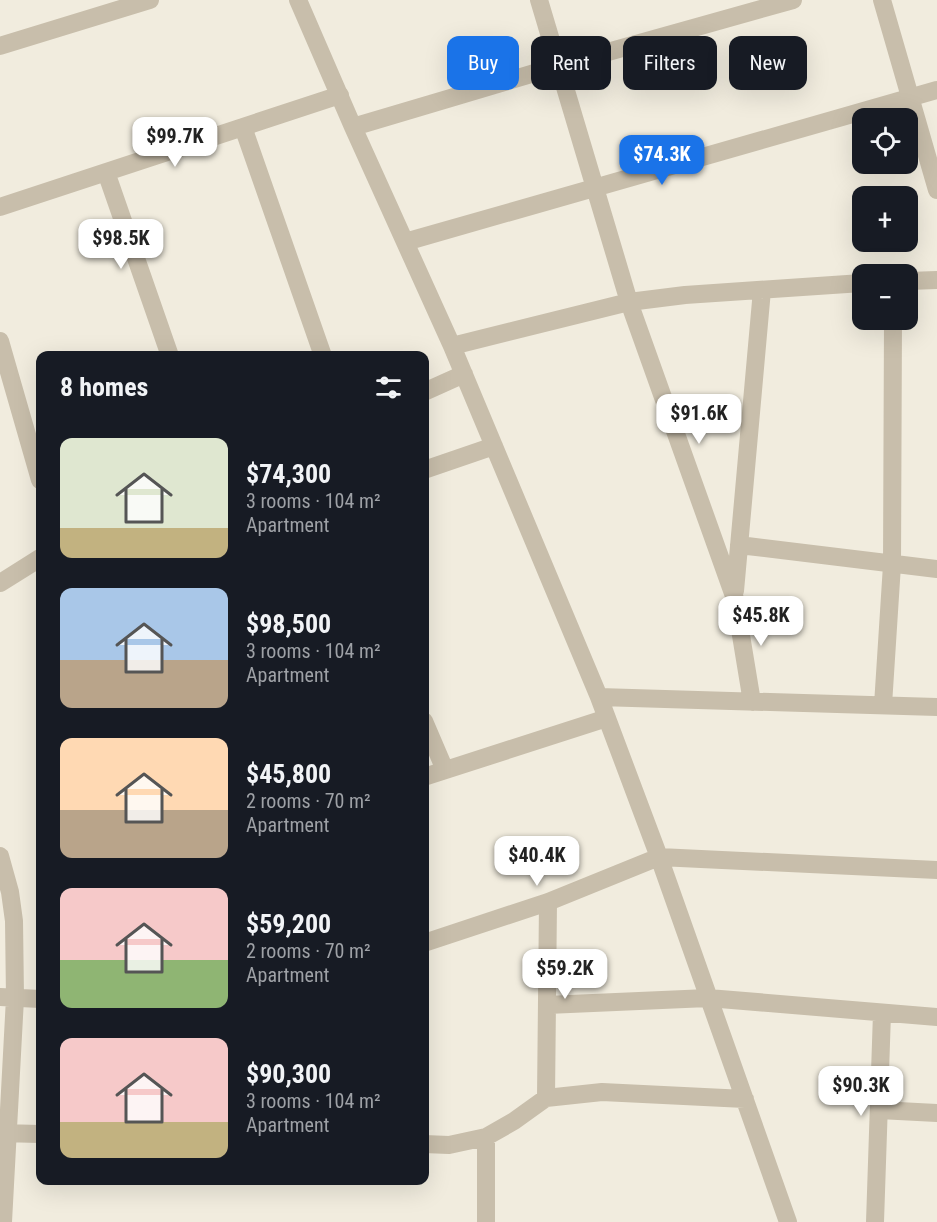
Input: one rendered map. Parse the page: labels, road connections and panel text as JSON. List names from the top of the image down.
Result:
{
  "page": {
    "chip": [
      "Buy",
      "Rent",
      "Filters",
      "New"
    ],
    "map_buttons": ["+", "−"],
    "price": [
      "$99.7K",
      "$74.3K",
      "$98.5K",
      "$91.6K",
      "$45.8K",
      "$40.4K",
      "$59.2K",
      "$90.3K"
    ],
    "heading": "8 homes",
    "list": [
      {
        "name": "$74,300",
        "note": "3 rooms · 104 m² · Apartment"
      },
      {
        "name": "$98,500",
        "note": "3 rooms · 104 m² · Apartment"
      },
      {
        "name": "$45,800",
        "note": "2 rooms · 70 m² · Apartment"
      },
      {
        "name": "$59,200",
        "note": "2 rooms · 70 m² · Apartment"
      },
      {
        "name": "$90,300",
        "note": "3 rooms · 104 m² · Apartment"
      }
    ]
  }
}
